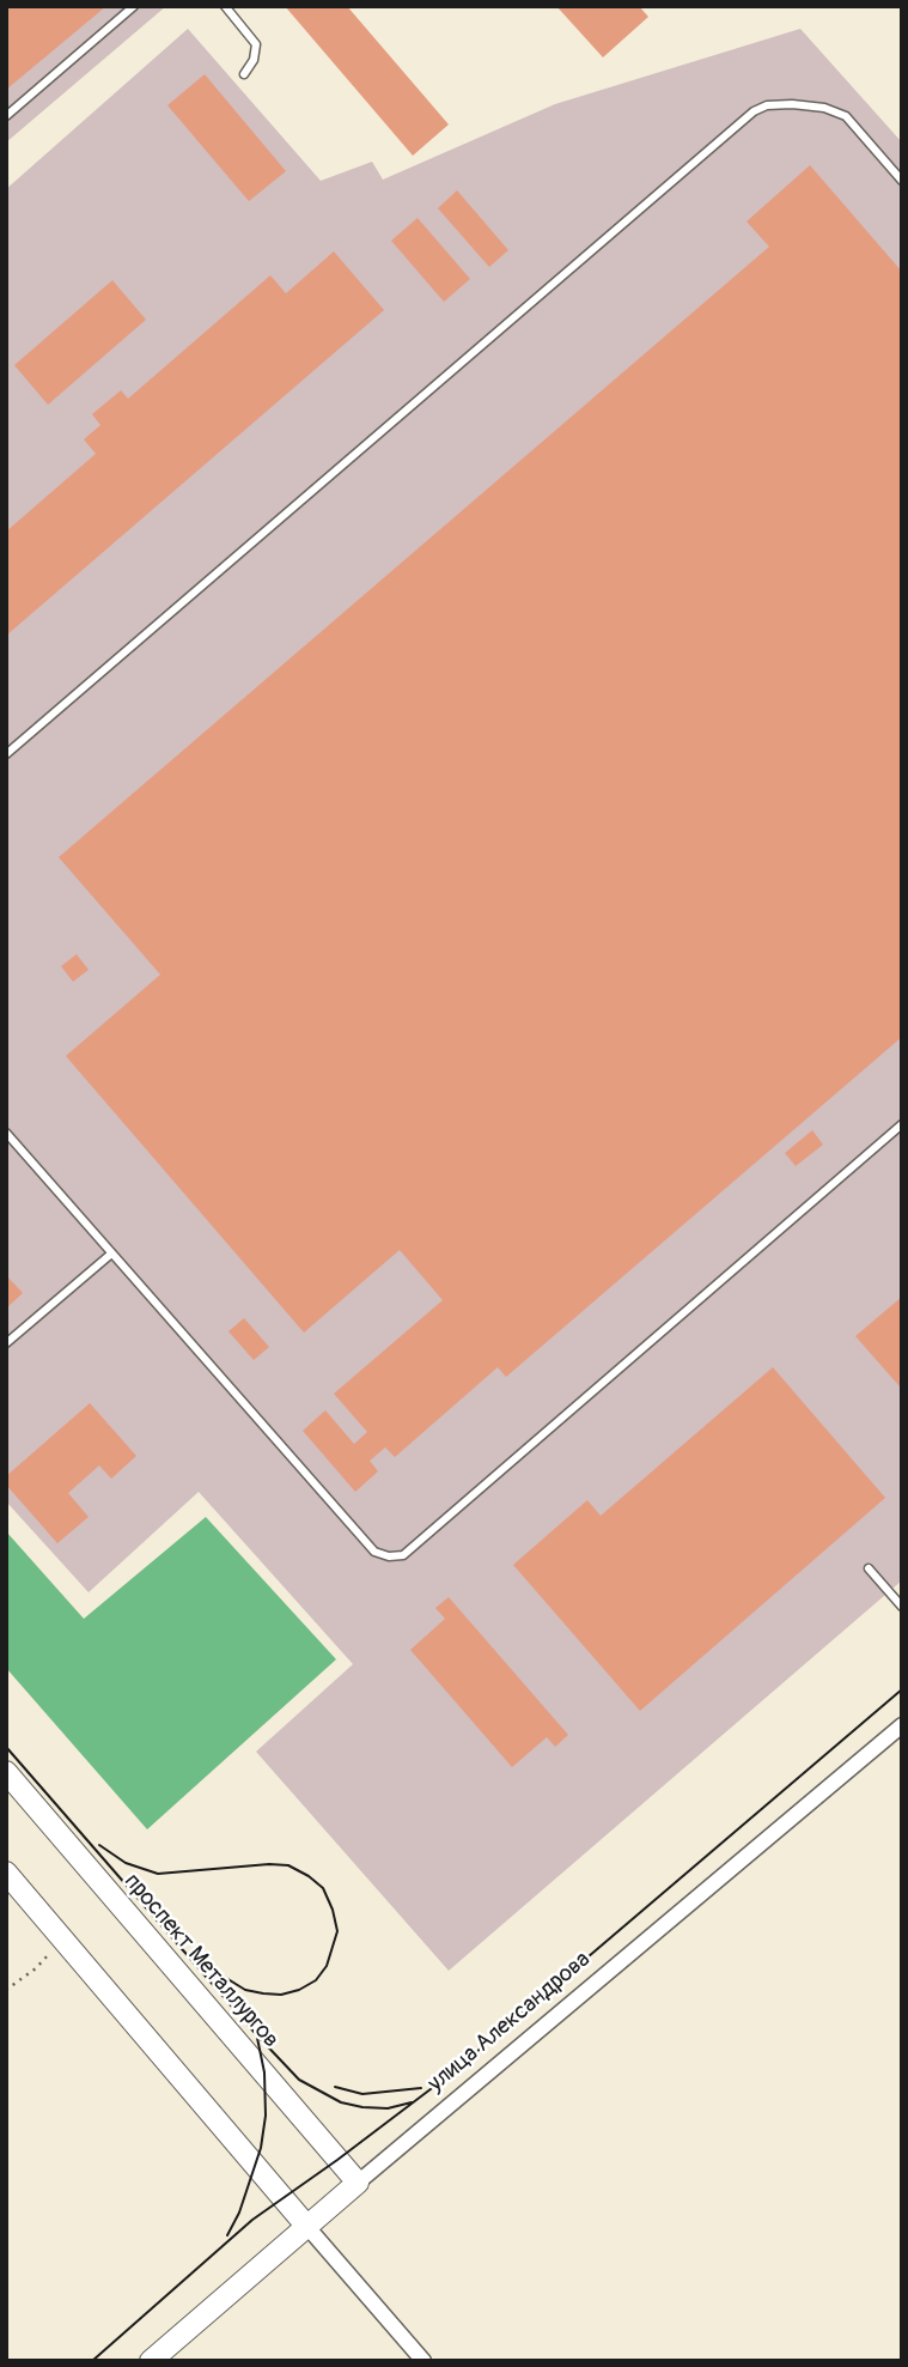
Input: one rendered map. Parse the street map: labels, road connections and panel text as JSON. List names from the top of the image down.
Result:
{
  "streets": {
    "street": ["проспект Металлургов", "улица Александрова"]
  },
  "crossings": [
    ["проспект Металлургов", "улица Александрова"]
  ]
}
